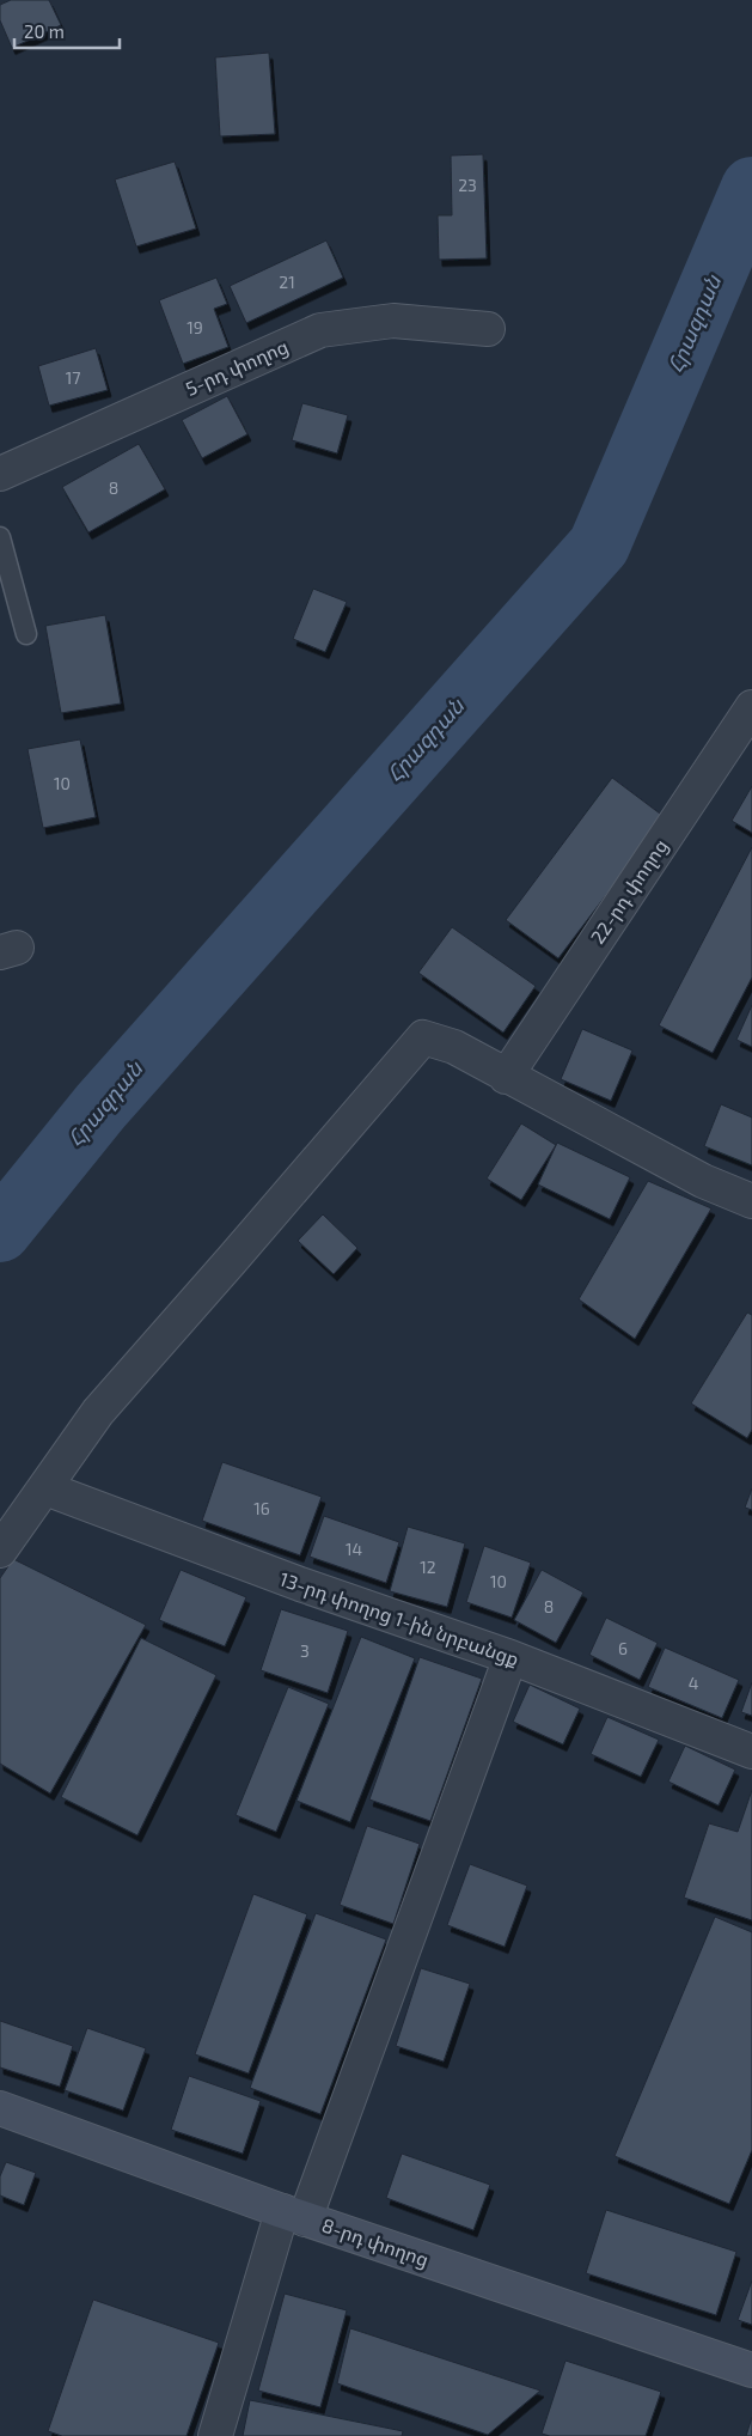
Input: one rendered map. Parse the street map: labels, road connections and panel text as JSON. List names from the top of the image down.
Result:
{
  "streets": {
    "main road": ["8-րդ փողոց"],
    "street": ["5-րդ փողոց", "22-րդ փողոց", "13-րդ փողոց 1-ին նրբանցք"]
  },
  "water": ["Հրազդան"],
  "house_numbers": [
    "23",
    "21",
    "19",
    "17",
    "8",
    "10",
    "16",
    "14",
    "12",
    "10",
    "8",
    "6",
    "3",
    "4"
  ],
  "scale_bar": "20 m"
}
